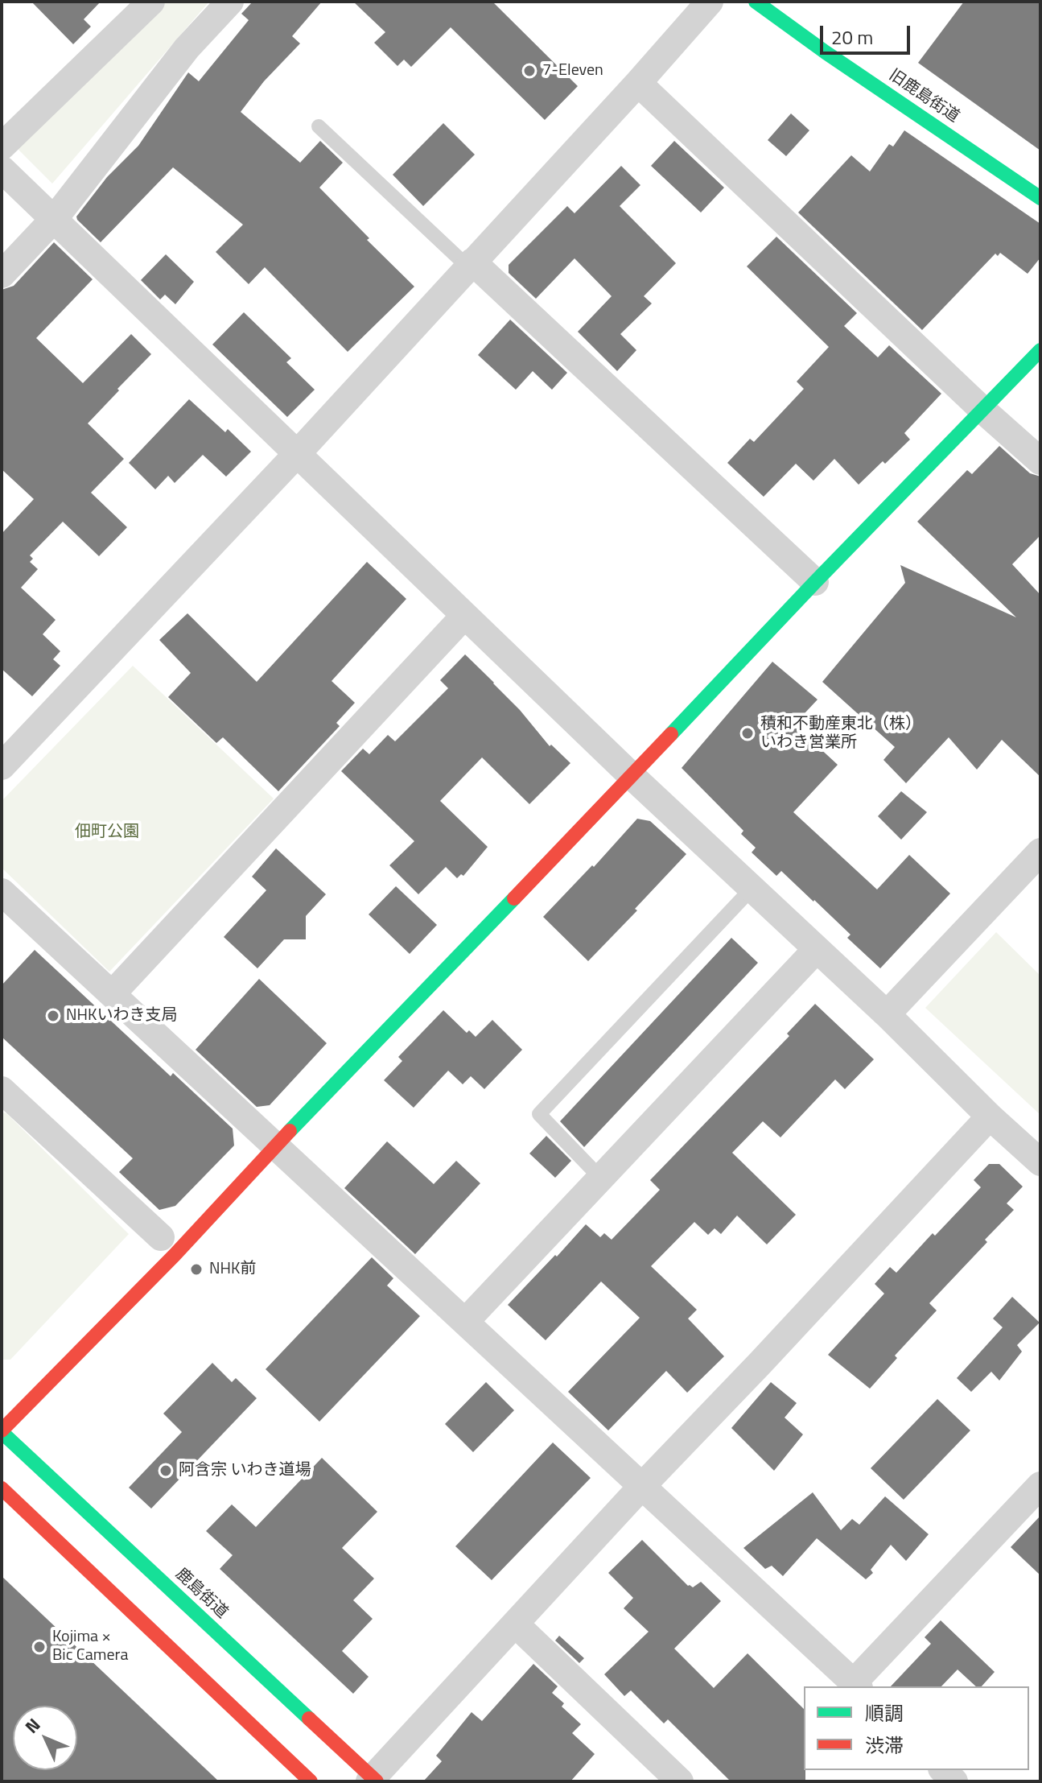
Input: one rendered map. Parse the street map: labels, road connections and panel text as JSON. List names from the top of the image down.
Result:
{
  "streets": {
    "street": ["旧鹿島街道", "鹿島街道"]
  },
  "parks": ["佃町公園"],
  "places": [
    "7-Eleven",
    "積和不動産東北（株） いわき営業所",
    "NHKいわき支局",
    "NHK前",
    "阿含宗 いわき道場",
    "Kojima × Bic Camera"
  ],
  "legend": ["順調", "渋滞"],
  "scale_bar": "20 m",
  "north": "top left"
}
